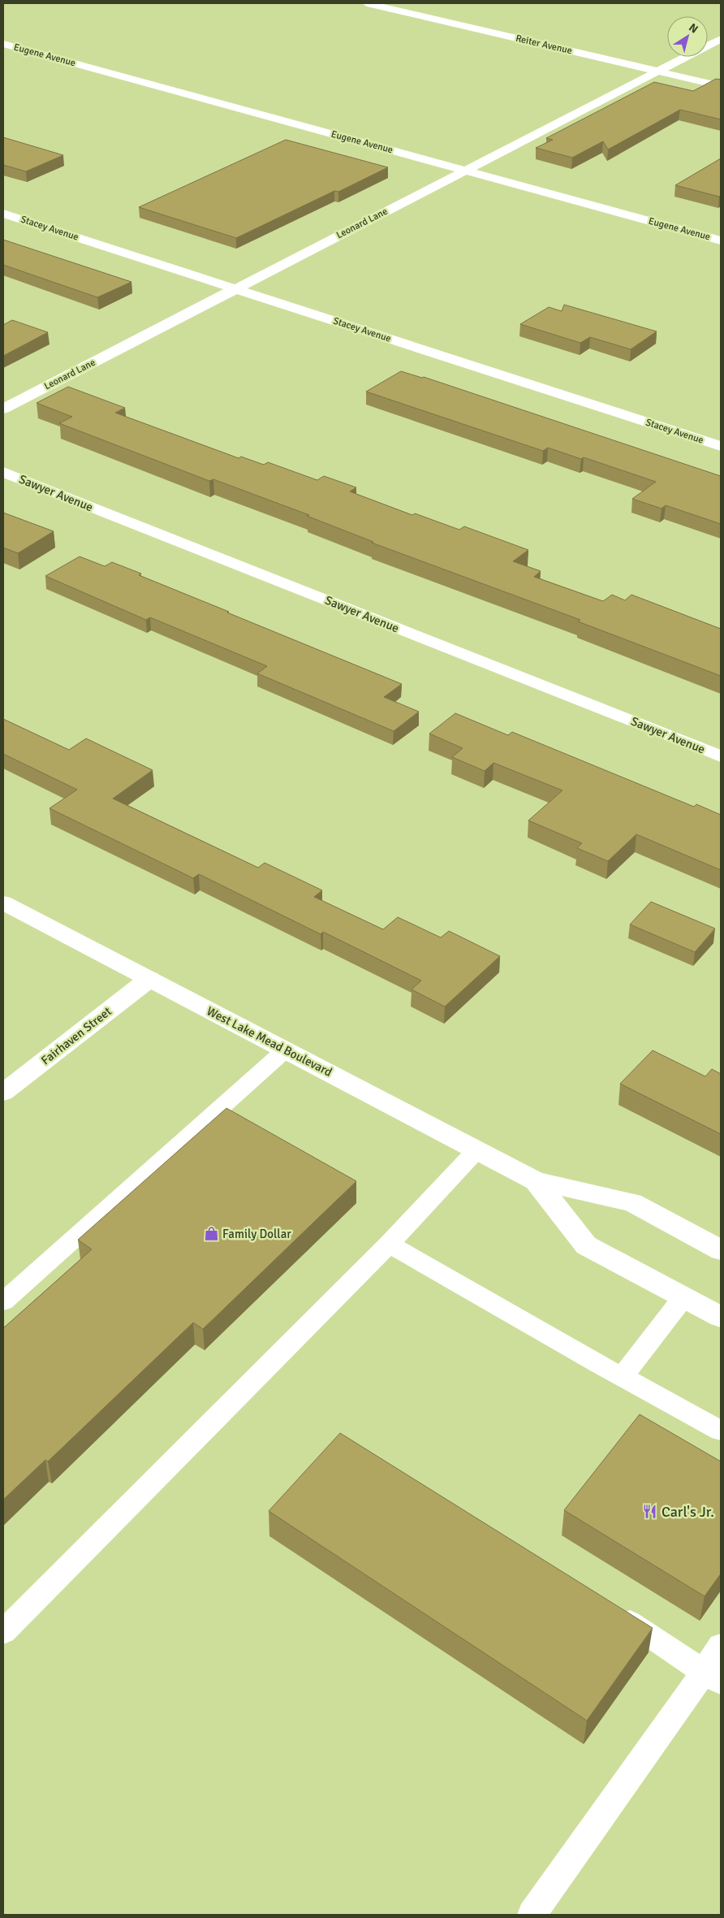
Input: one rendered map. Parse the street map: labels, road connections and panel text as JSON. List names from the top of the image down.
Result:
{
  "streets": {
    "street": [
      "Reiter Avenue",
      "Eugene Avenue",
      "Leonard Lane",
      "Stacey Avenue",
      "Sawyer Avenue",
      "Fairhaven Street",
      "West Lake Mead Boulevard"
    ]
  },
  "crossings": [
    ["Reiter Avenue", "Leonard Lane"],
    ["Eugene Avenue", "Leonard Lane"],
    ["Leonard Lane", "Stacey Avenue"],
    ["Fairhaven Street", "West Lake Mead Boulevard"]
  ],
  "places": {
    "shop": ["Family Dollar"],
    "restaurant": ["Carl's Jr."]
  },
  "north": "top right"
}
